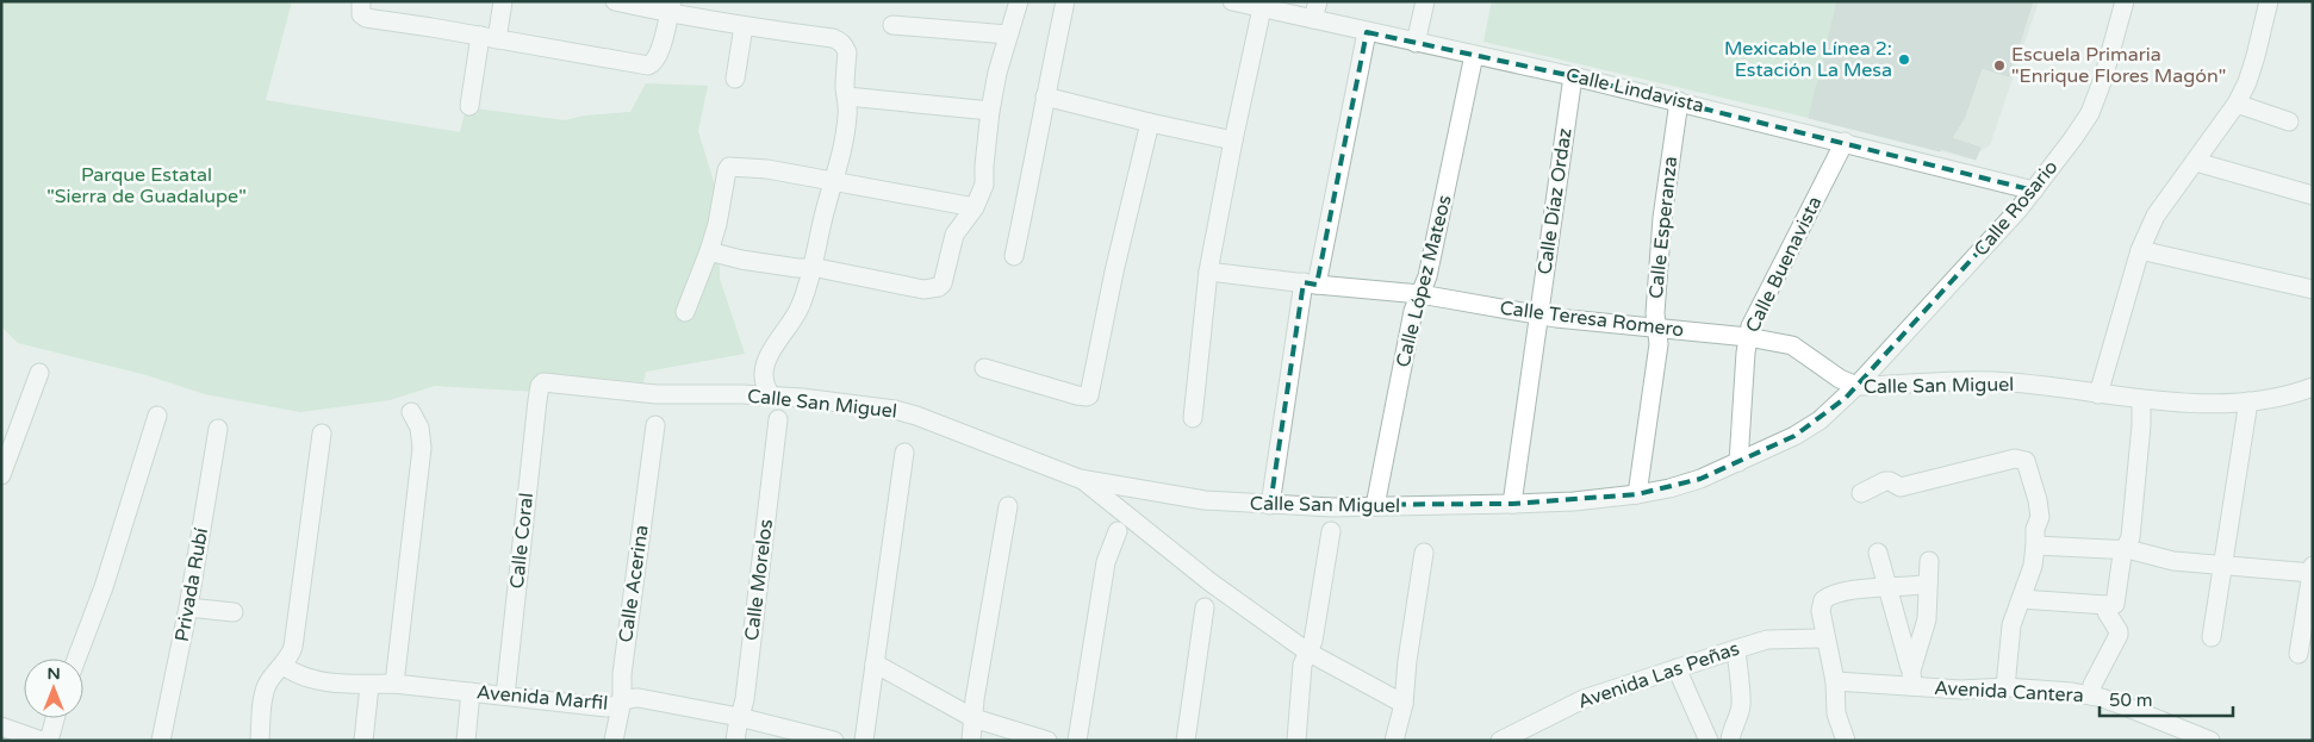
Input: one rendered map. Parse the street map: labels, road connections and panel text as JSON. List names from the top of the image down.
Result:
{
  "streets": {
    "street": [
      "Calle Lindavista",
      "Calle Díaz Ordaz",
      "Calle Rosario",
      "Calle Esperanza",
      "Calle Buenavista",
      "Calle López Mateos",
      "Calle Teresa Romero",
      "Calle San Miguel",
      "Calle Coral",
      "Calle Morelos",
      "Calle Acerina",
      "Privada Rubí",
      "Avenida Las Peñas",
      "Avenida Cantera",
      "Avenida Marfil"
    ]
  },
  "crossings": [
    ["Calle Lindavista", "Calle Díaz Ordaz"],
    ["Calle Lindavista", "Calle Rosario"],
    ["Calle Lindavista", "Calle Esperanza"],
    ["Calle Lindavista", "Calle Buenavista"],
    ["Calle Lindavista", "Calle López Mateos"],
    ["Calle Díaz Ordaz", "Calle Teresa Romero"],
    ["Calle Díaz Ordaz", "Calle San Miguel"],
    ["Calle Rosario", "Calle Teresa Romero"],
    ["Calle Rosario", "Calle San Miguel"],
    ["Calle Esperanza", "Calle Teresa Romero"],
    ["Calle Esperanza", "Calle San Miguel"],
    ["Calle Buenavista", "Calle Teresa Romero"],
    ["Calle Buenavista", "Calle San Miguel"],
    ["Calle López Mateos", "Calle Teresa Romero"],
    ["Calle López Mateos", "Calle San Miguel"],
    ["Calle Teresa Romero", "Calle San Miguel"],
    ["Calle San Miguel", "Calle Coral"],
    ["Calle Coral", "Avenida Marfil"],
    ["Calle Morelos", "Avenida Marfil"],
    ["Calle Acerina", "Avenida Marfil"]
  ],
  "parks": ["Parque Estatal \"Sierra de Guadalupe\""],
  "places": ["Mexicable Línea 2: Estación La Mesa", "Escuela Primaria \"Enrique Flores Magón\""],
  "scale_bar": "50 m",
  "north": "top"
}
